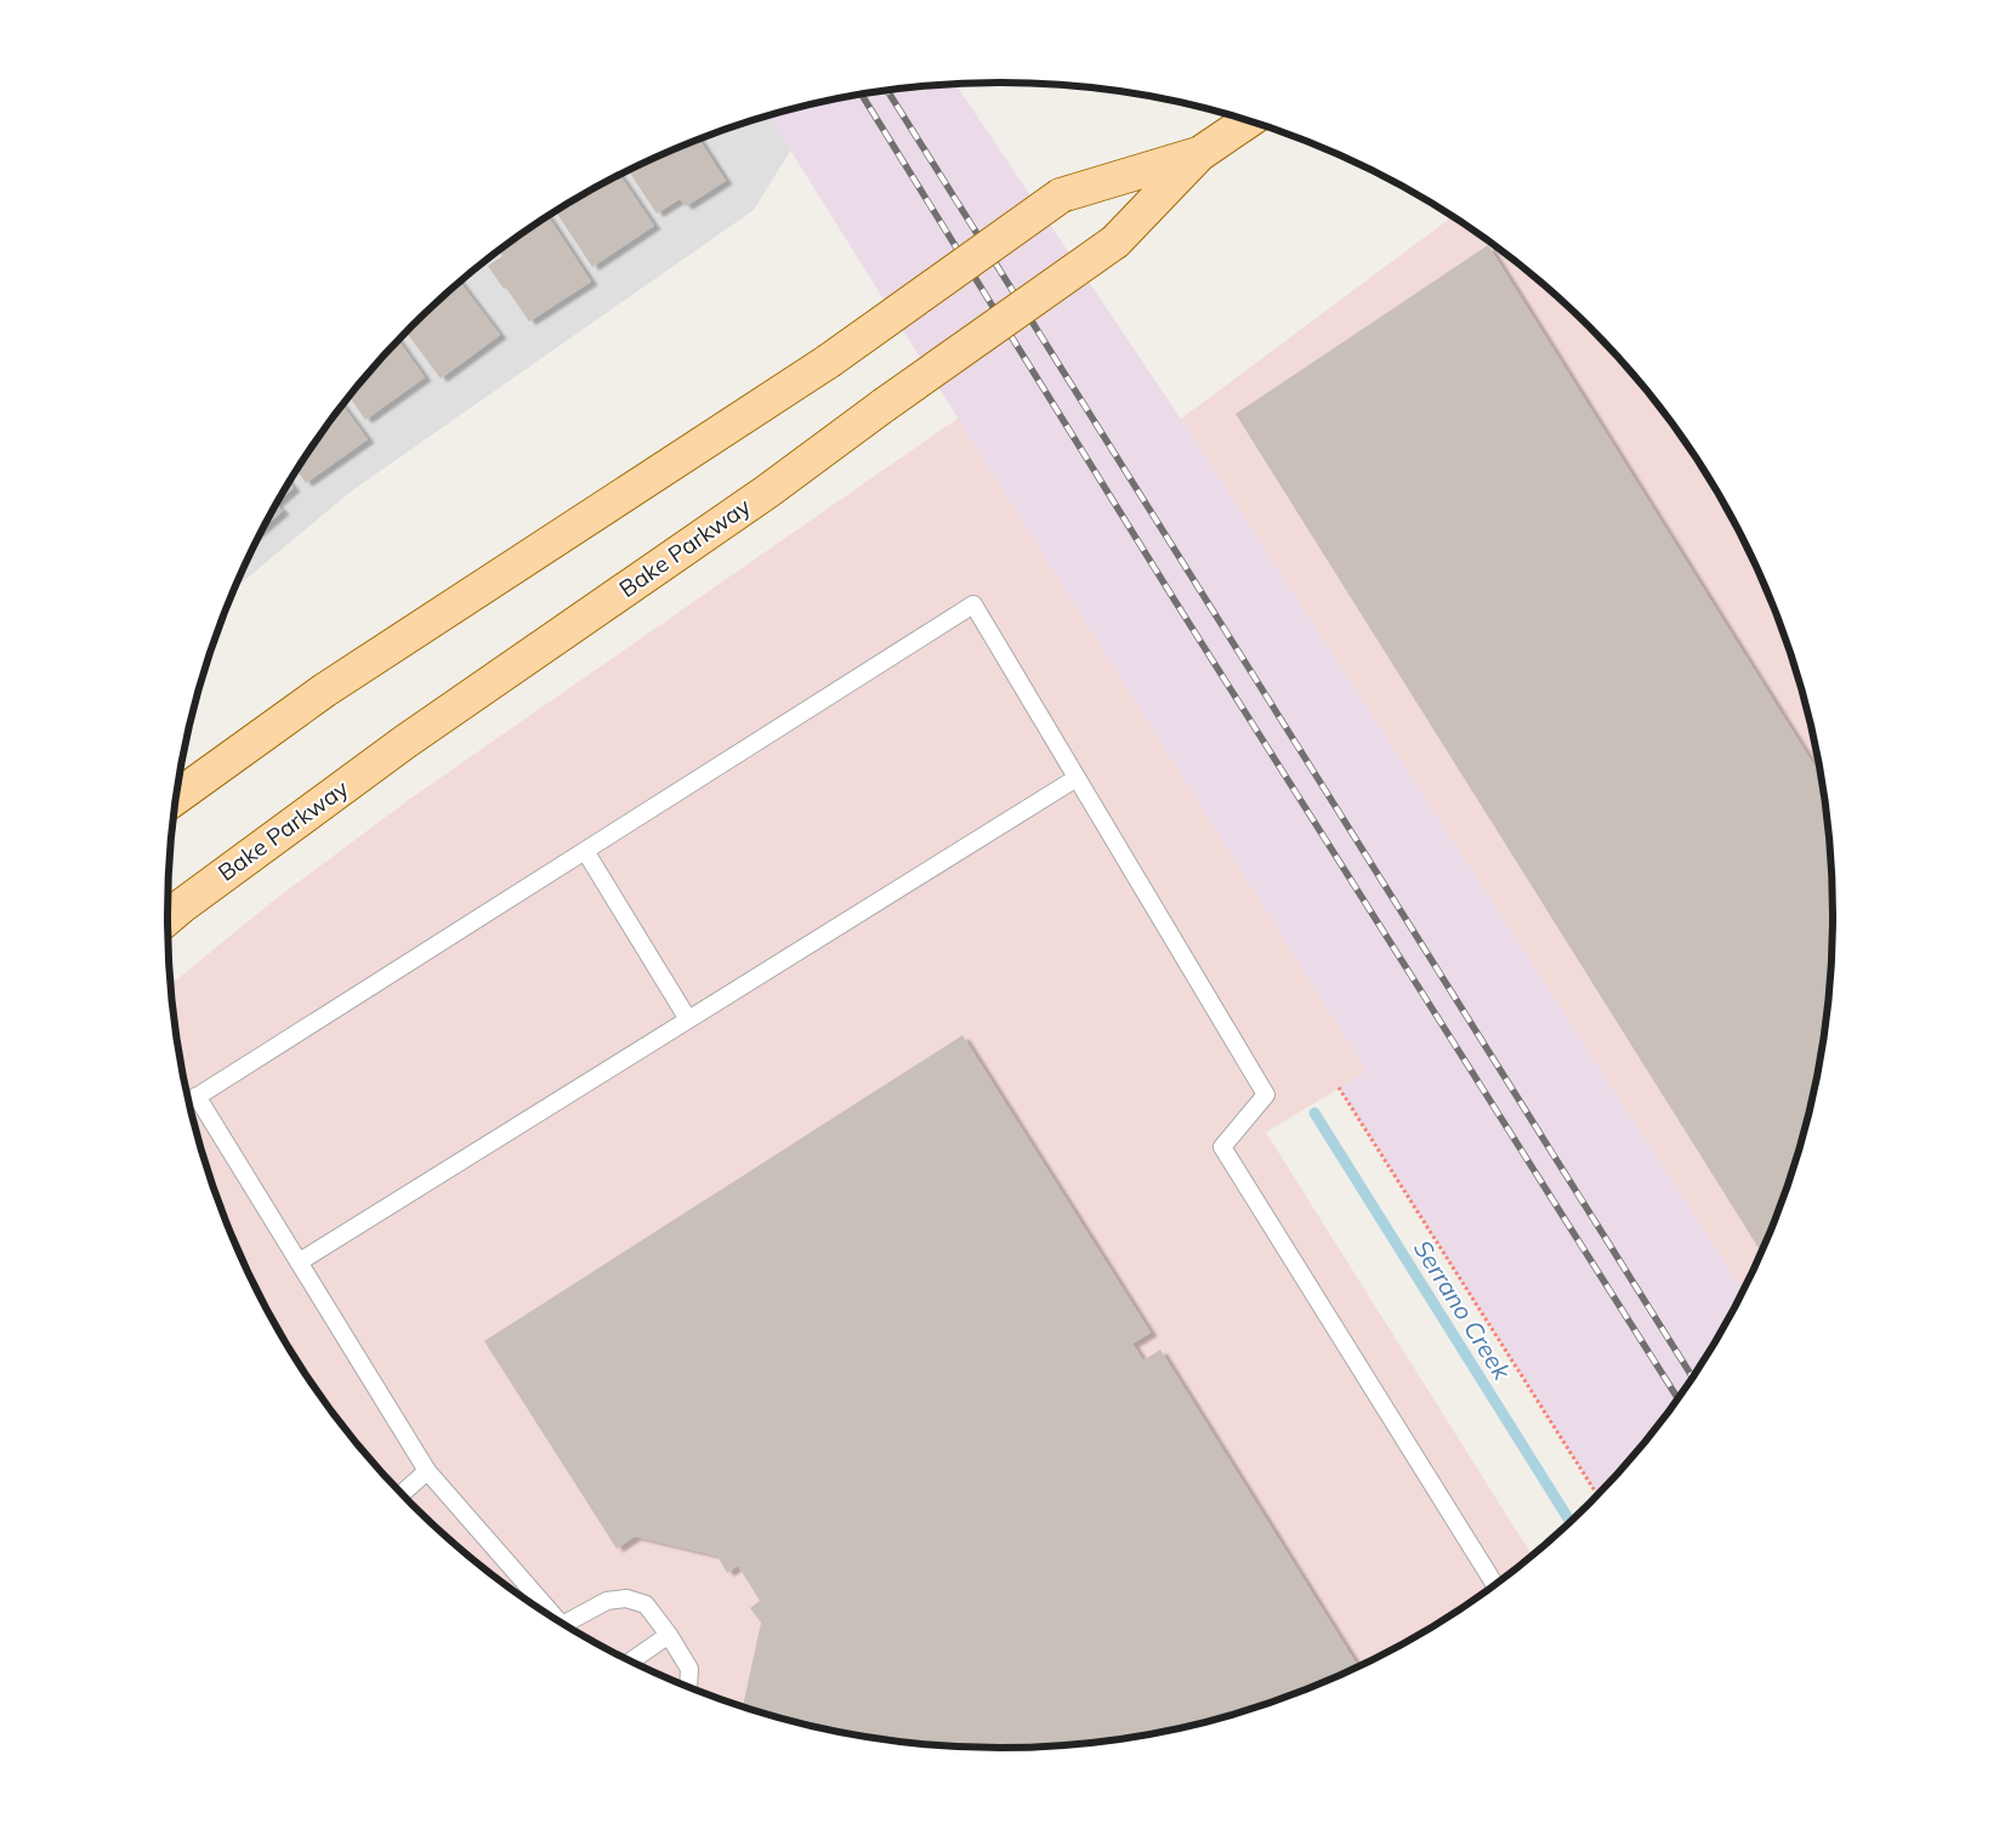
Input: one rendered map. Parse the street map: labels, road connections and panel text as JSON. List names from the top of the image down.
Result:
{
  "streets": {
    "main road": ["Bake Parkway"]
  },
  "water": ["Serrano Creek"]
}
